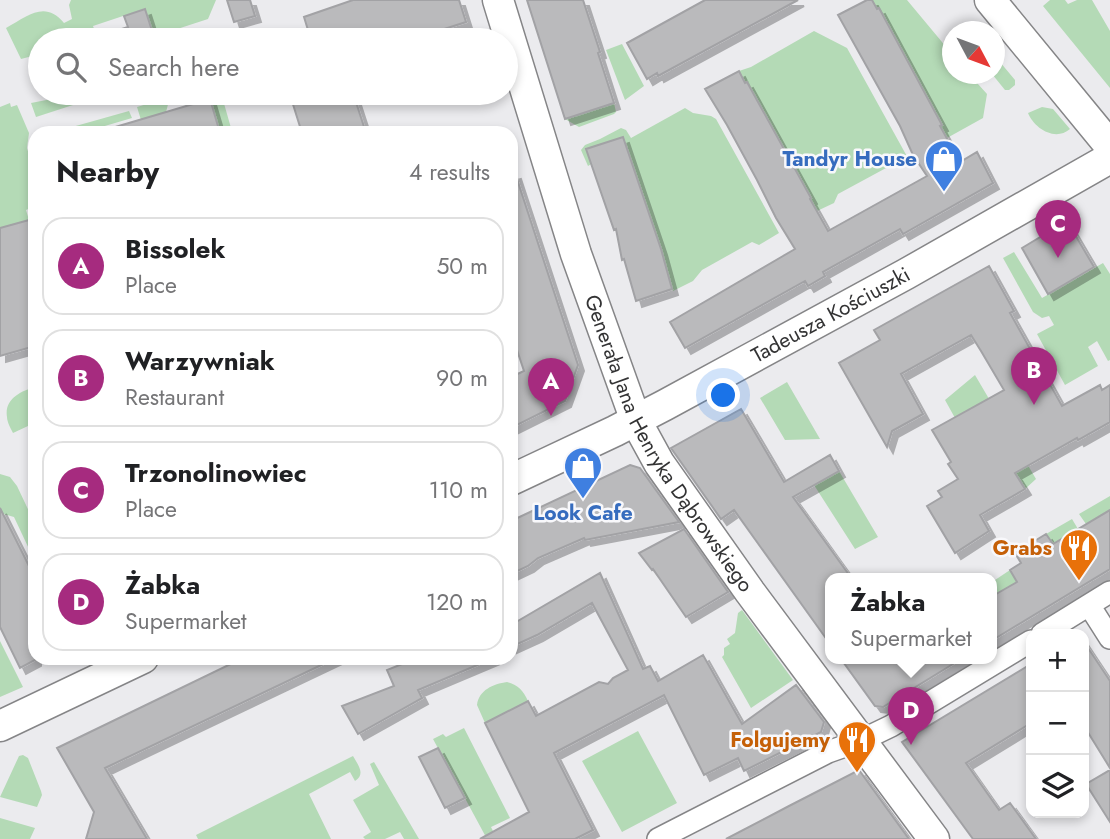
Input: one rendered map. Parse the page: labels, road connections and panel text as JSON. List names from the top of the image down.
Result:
{
  "streets": {
    "street": ["Tadeusza Kościuszki", "Generała Jana Henryka Dąbrowskiego"]
  },
  "crossings": [
    ["Tadeusza Kościuszki", "Generała Jana Henryka Dąbrowskiego"]
  ],
  "places": {
    "shop": ["Tandyr House", "Look Cafe"],
    "restaurant": ["Grabs", "Folgujemy"]
  },
  "north": "bottom right",
  "page": {
    "search": "Search here",
    "heading": ["Nearby", "4 results"],
    "pins": [
      "C",
      "B",
      "A",
      "D"
    ],
    "list": [
      {
        "mark": "A",
        "name": "Bissolek",
        "note": "Place",
        "value": "50 m"
      },
      {
        "mark": "B",
        "name": "Warzywniak",
        "note": "Restaurant",
        "value": "90 m"
      },
      {
        "mark": "C",
        "name": "Trzonolinowiec",
        "note": "Place",
        "value": "110 m"
      },
      {
        "mark": "D",
        "name": "Żabka",
        "note": "Supermarket",
        "value": "120 m"
      }
    ],
    "popup": ["Żabka", "Supermarket"],
    "map_buttons": ["+", "−"]
  }
}
